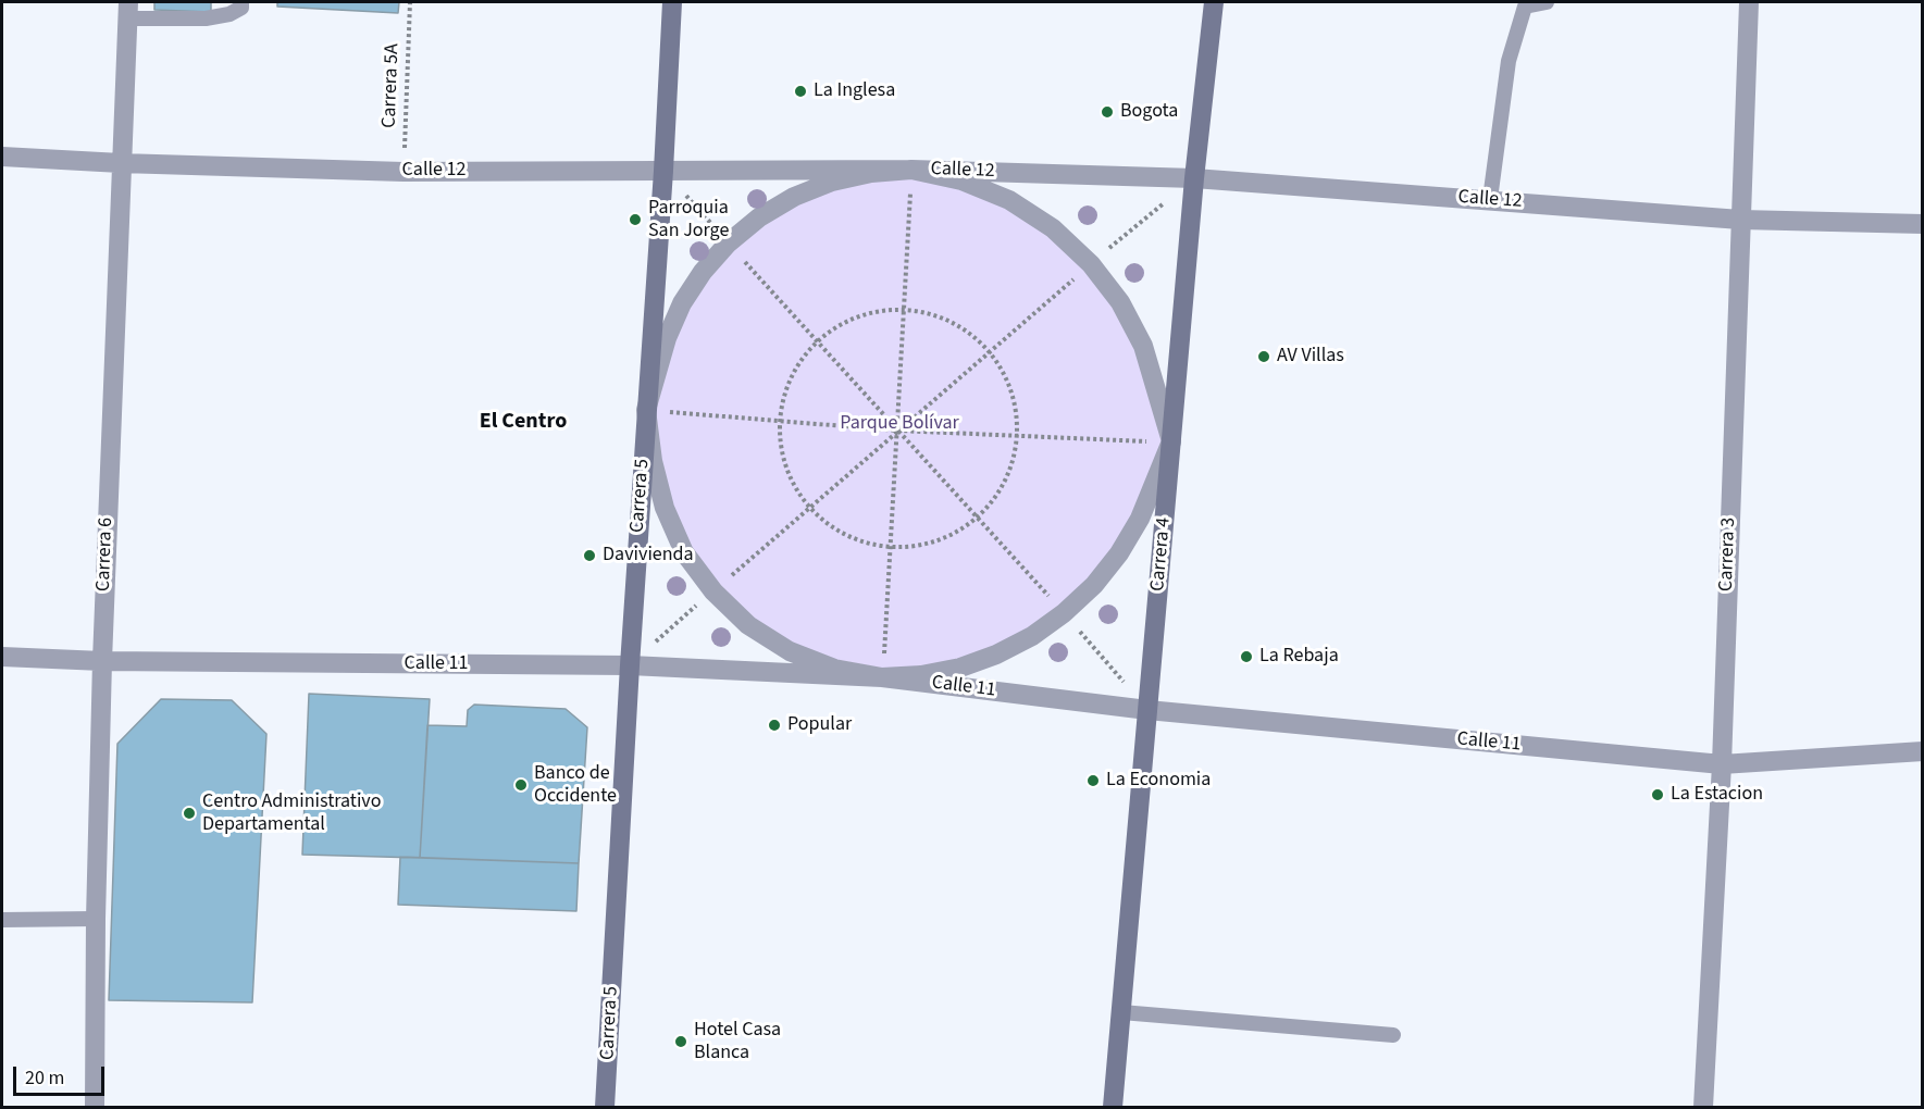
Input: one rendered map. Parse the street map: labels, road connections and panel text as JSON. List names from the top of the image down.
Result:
{
  "streets": {
    "main road": ["Carrera 5", "Carrera 4"],
    "street": [
      "Calle 12",
      "Carrera 6",
      "Carrera 3",
      "Calle 11"
    ],
    "path": ["Carrera 5A"]
  },
  "crossings": [
    ["Carrera 5A", "Calle 12"],
    ["Calle 12", "Carrera 5"],
    ["Calle 12", "Carrera 6"],
    ["Calle 12", "Carrera 4"],
    ["Calle 12", "Carrera 3"],
    ["Carrera 5", "Calle 11"],
    ["Carrera 6", "Calle 11"],
    ["Carrera 4", "Calle 11"],
    ["Carrera 3", "Calle 11"]
  ],
  "districts": ["El Centro"],
  "parks": ["Parque Bolívar"],
  "places": [
    "La Inglesa",
    "Bogota",
    "Parroquia San Jorge",
    "AV Villas",
    "Davivienda",
    "La Rebaja",
    "Popular",
    "La Economia",
    "Banco de Occidente",
    "La Estacion",
    "Centro Administrativo Departamental",
    "Hotel Casa Blanca"
  ],
  "scale_bar": "20 m"
}
